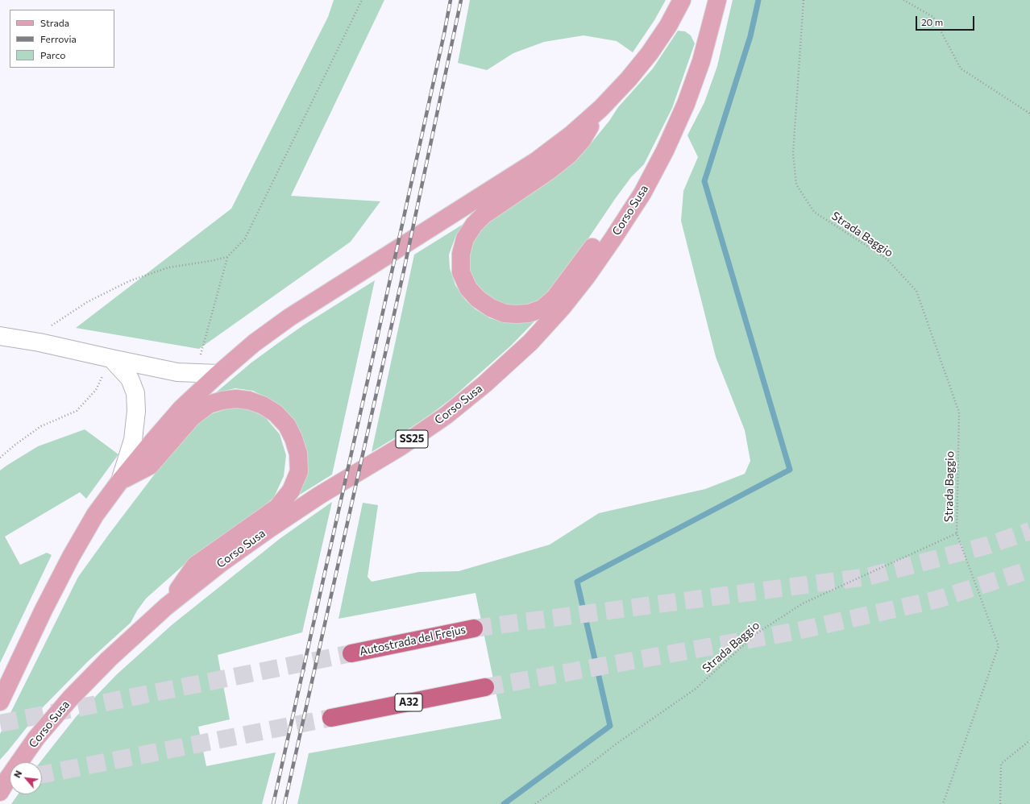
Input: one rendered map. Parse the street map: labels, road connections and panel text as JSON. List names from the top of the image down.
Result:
{
  "streets": {
    "highway": ["Autostrada del Frejus", "A32"],
    "main road": ["Corso Susa", "SS25"],
    "path": ["Strada Baggio"]
  },
  "legend": ["Strada", "Ferrovia", "Parco"],
  "scale_bar": "20 m",
  "north": "top left"
}
